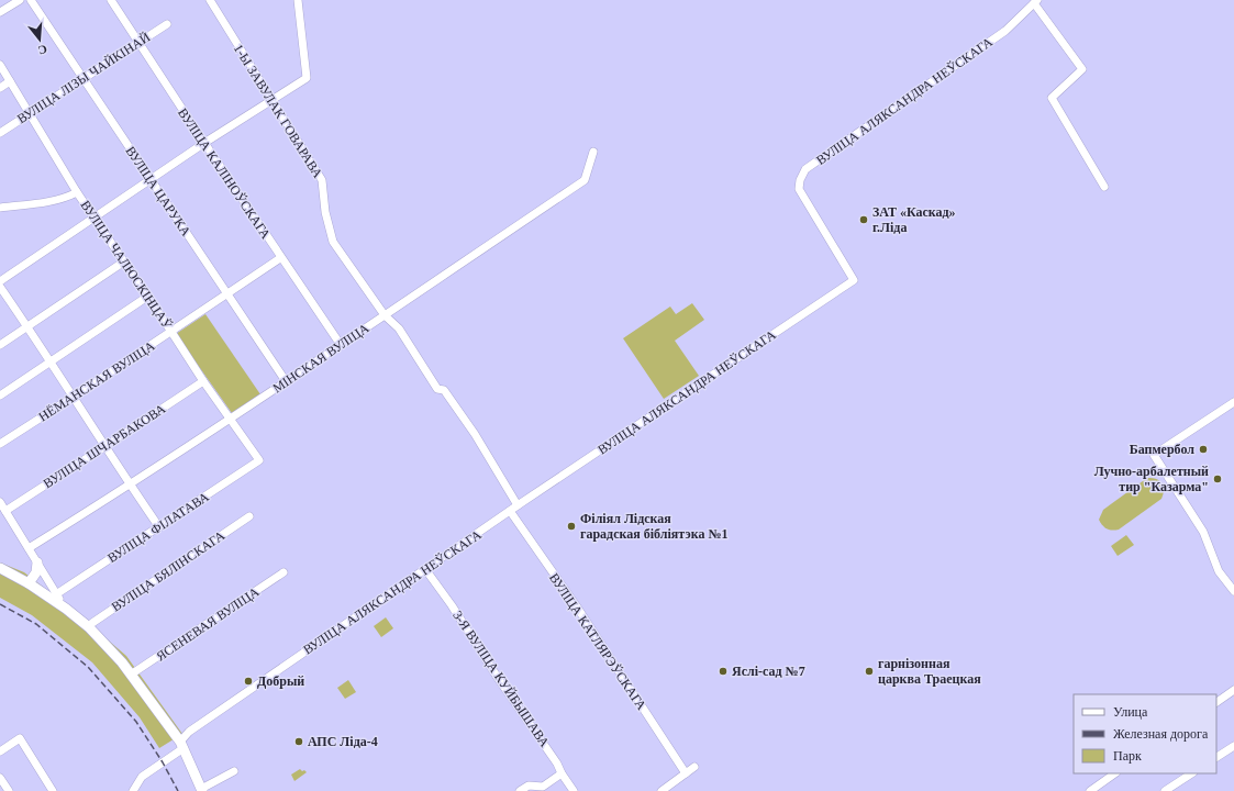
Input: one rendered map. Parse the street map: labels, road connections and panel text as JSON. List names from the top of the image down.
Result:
{
  "streets": {
    "street": [
      "ВУЛІЦА ЛІЗЫ ЧАЙКІНАЙ",
      "ВУЛІЦА АЛЯКСАНДРА НЕЎСКАГА",
      "1-Ы ЗАВУЛАК ГОВАРАВА",
      "ВУЛІЦА КАЛІНОЎСКАГА",
      "ВУЛІЦА ЦАРУКА",
      "ВУЛІЦА ЧАЛЮСКІНЦАЎ",
      "МІНСКАЯ ВУЛІЦА",
      "НЁМАНСКАЯ ВУЛІЦА",
      "ВУЛІЦА ШЧАРБАКОВА",
      "ВУЛІЦА ФІЛАТАВА",
      "ВУЛІЦА БЯЛІНСКАГА",
      "ЯСЕНЕВАЯ ВУЛІЦА",
      "ВУЛІЦА КАТЛЯРЭЎСКАГА",
      "3-Я ВУЛІЦА КУЙБЫШАВА"
    ]
  },
  "crossings": [
    ["ВУЛІЦА ЛІЗЫ ЧАЙКІНАЙ", "ВУЛІЦА КАЛІНОЎСКАГА"],
    ["ВУЛІЦА ЛІЗЫ ЧАЙКІНАЙ", "ВУЛІЦА ЦАРУКА"],
    ["ВУЛІЦА ЛІЗЫ ЧАЙКІНАЙ", "ВУЛІЦА ЧАЛЮСКІНЦАЎ"],
    ["ВУЛІЦА АЛЯКСАНДРА НЕЎСКАГА", "1-Ы ЗАВУЛАК ГОВАРАВА"],
    ["ВУЛІЦА АЛЯКСАНДРА НЕЎСКАГА", "ВУЛІЦА КАТЛЯРЭЎСКАГА"],
    ["ВУЛІЦА АЛЯКСАНДРА НЕЎСКАГА", "3-Я ВУЛІЦА КУЙБЫШАВА"],
    ["1-Ы ЗАВУЛАК ГОВАРАВА", "МІНСКАЯ ВУЛІЦА"],
    ["ВУЛІЦА КАЛІНОЎСКАГА", "МІНСКАЯ ВУЛІЦА"],
    ["ВУЛІЦА КАЛІНОЎСКАГА", "НЁМАНСКАЯ ВУЛІЦА"],
    ["ВУЛІЦА ЦАРУКА", "МІНСКАЯ ВУЛІЦА"],
    ["ВУЛІЦА ЦАРУКА", "НЁМАНСКАЯ ВУЛІЦА"],
    ["ВУЛІЦА ЧАЛЮСКІНЦАЎ", "МІНСКАЯ ВУЛІЦА"],
    ["ВУЛІЦА ЧАЛЮСКІНЦАЎ", "НЁМАНСКАЯ ВУЛІЦА"],
    ["ВУЛІЦА ЧАЛЮСКІНЦАЎ", "ВУЛІЦА ШЧАРБАКОВА"],
    ["ВУЛІЦА ЧАЛЮСКІНЦАЎ", "ВУЛІЦА ФІЛАТАВА"]
  ],
  "places": [
    "ЗАТ «Каскад» г.Ліда",
    "Бапмербол",
    "Лучно-арбалетный тир \"Казарма\"",
    "Філіял Лідская гарадская бібліятэка №1",
    "Яслі-сад №7",
    "гарнізонная царква Траецкая",
    "Добрый",
    "АПС Ліда-4"
  ],
  "legend": ["Улица", "Железная дорога", "Парк"],
  "north": "bottom"
}
